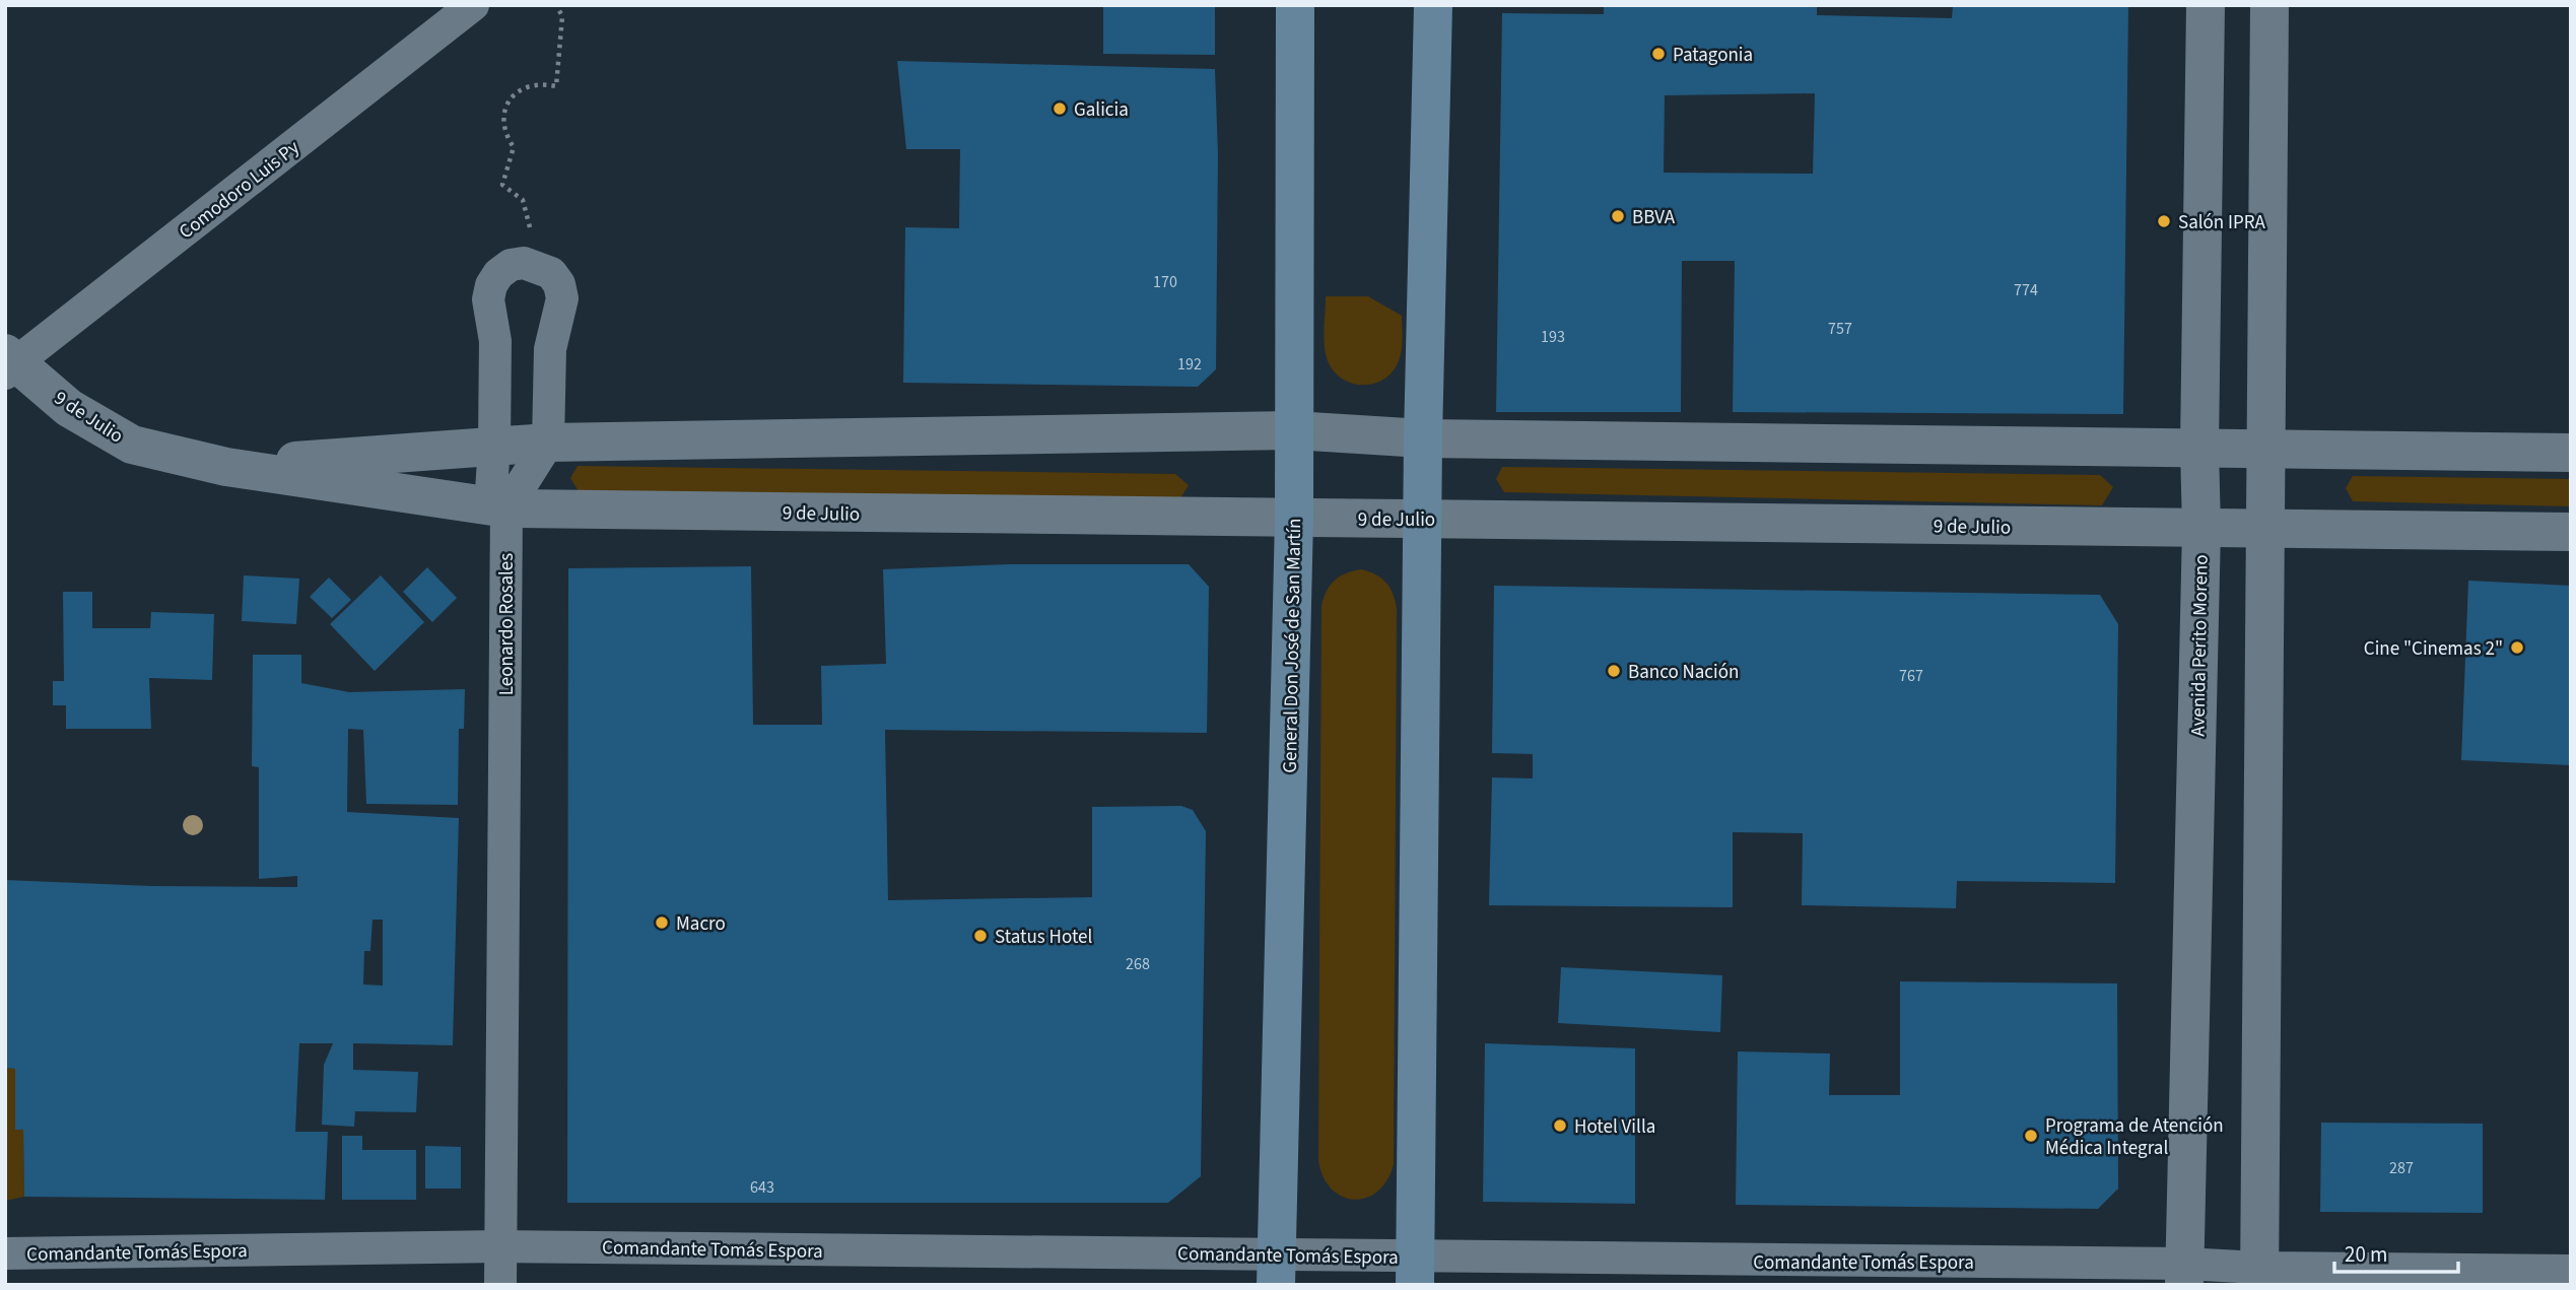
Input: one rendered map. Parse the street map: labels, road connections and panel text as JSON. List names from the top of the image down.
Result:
{
  "streets": {
    "main road": ["General Don José de San Martín"],
    "street": [
      "Comodoro Luis Py",
      "9 de Julio",
      "Leonardo Rosales",
      "Avenida Perito Moreno",
      "Comandante Tomás Espora"
    ]
  },
  "crossings": [
    ["Comodoro Luis Py", "9 de Julio"],
    ["9 de Julio", "Leonardo Rosales"],
    ["9 de Julio", "General Don José de San Martín"],
    ["9 de Julio", "Avenida Perito Moreno"],
    ["Leonardo Rosales", "Comandante Tomás Espora"],
    ["General Don José de San Martín", "Comandante Tomás Espora"],
    ["Avenida Perito Moreno", "Comandante Tomás Espora"]
  ],
  "places": [
    "Patagonia",
    "Galicia",
    "BBVA",
    "Salón IPRA",
    "Cine \"Cinemas 2\"",
    "Banco Nación",
    "Macro",
    "Status Hotel",
    "Hotel Villa",
    "Programa de Atención Médica Integral"
  ],
  "house_numbers": [
    "170",
    "774",
    "757",
    "193",
    "192",
    "767",
    "268",
    "287",
    "643"
  ],
  "scale_bar": "20 m"
}
